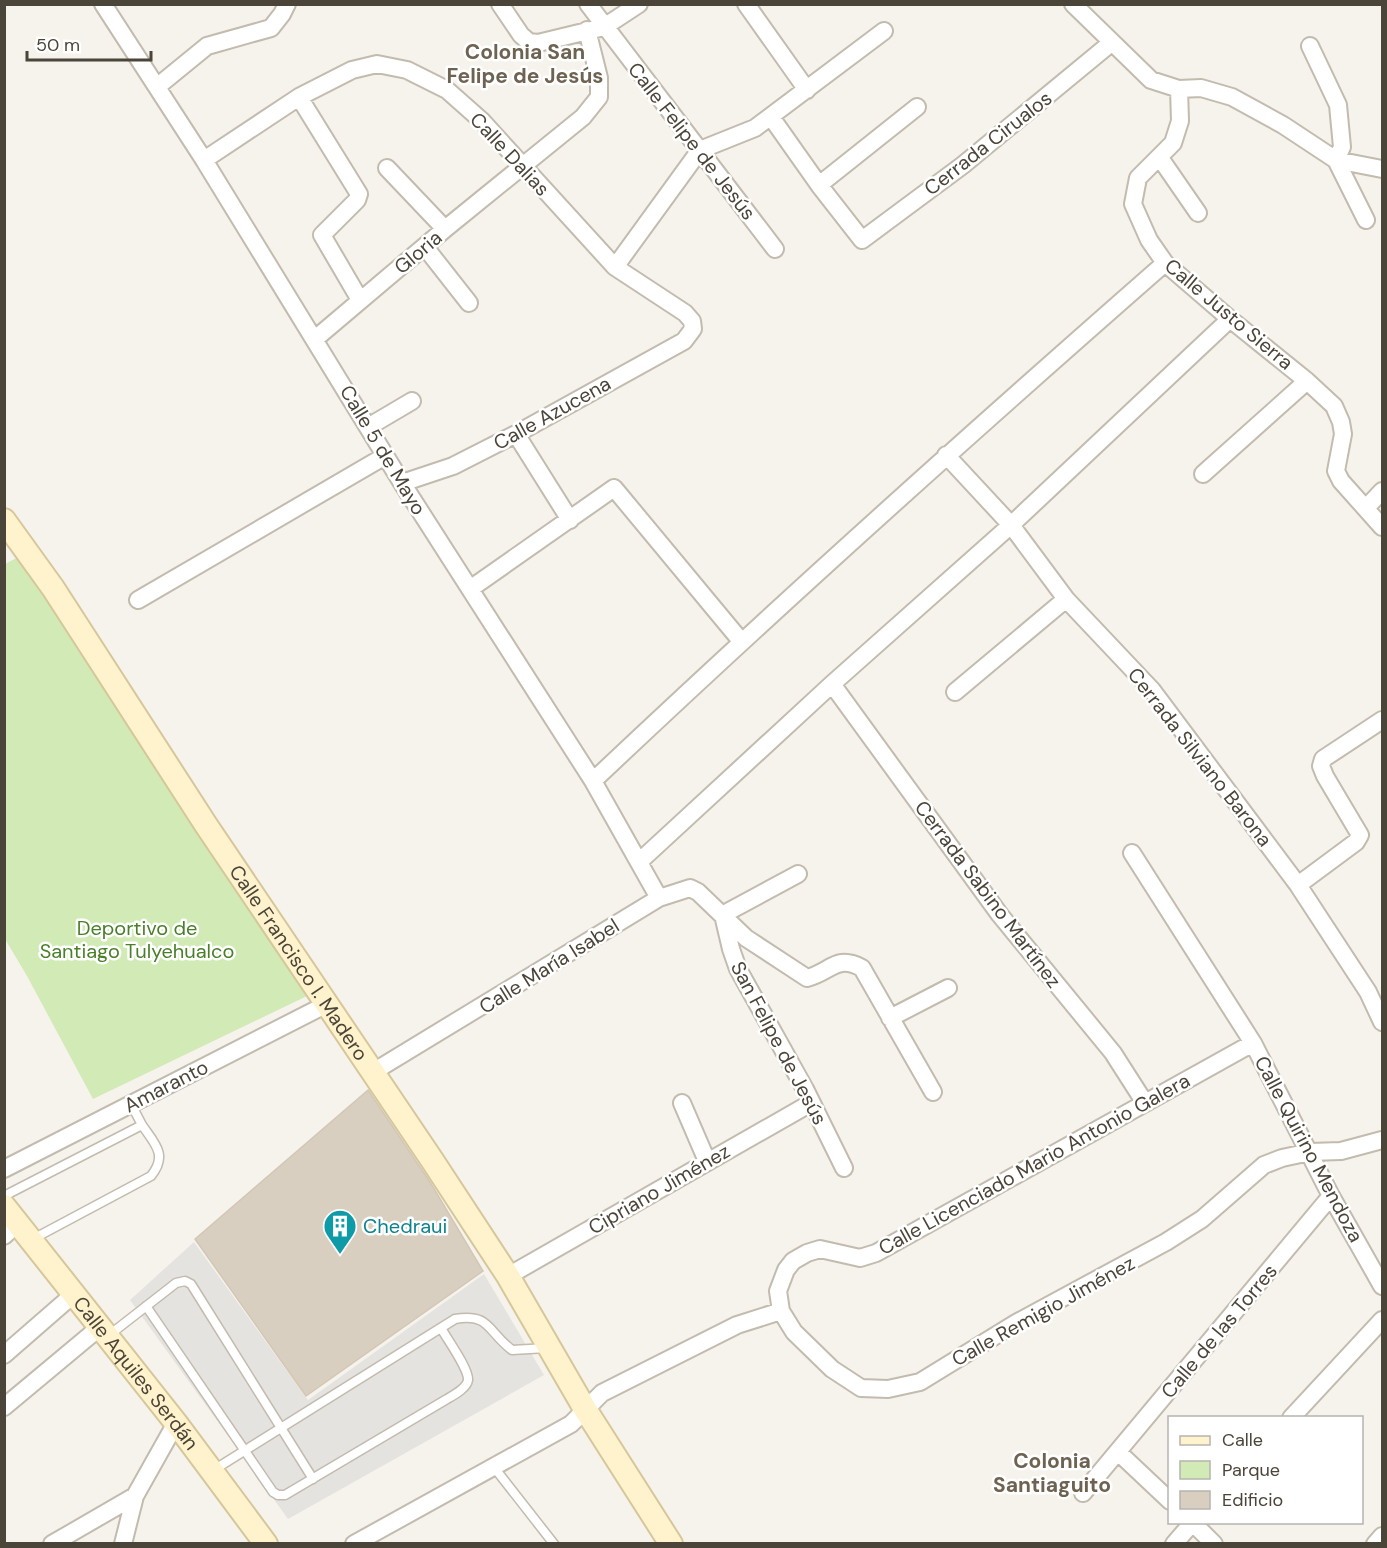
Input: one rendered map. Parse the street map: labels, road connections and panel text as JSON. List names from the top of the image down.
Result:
{
  "streets": {
    "main road": ["Calle Francisco I. Madero", "Calle Aquiles Serdán"],
    "street": [
      "Calle Felipe de Jesús",
      "Cerrada Cirualos",
      "Calle Dalias",
      "Gloria",
      "Calle Justo Sierra",
      "Calle Azucena",
      "Calle 5 de Mayo",
      "Cerrada Silviano Barona",
      "Cerrada Sabino Martínez",
      "Calle María Isabel",
      "San Felipe de Jesús",
      "Amaranto",
      "Calle Quirino Mendoza",
      "Calle Licenciado Mario Antonio Galera",
      "Cipriano Jiménez",
      "Calle Remigio Jiménez",
      "Calle de las Torres"
    ]
  },
  "crossings": [
    ["Calle Dalias", "Gloria"],
    ["Calle Dalias", "Calle Azucena"],
    ["Calle Dalias", "Calle 5 de Mayo"],
    ["Gloria", "Calle 5 de Mayo"],
    ["Calle Azucena", "Calle 5 de Mayo"],
    ["Calle 5 de Mayo", "Calle María Isabel"],
    ["Cerrada Sabino Martínez", "Calle Licenciado Mario Antonio Galera"],
    ["Calle Francisco I. Madero", "Calle María Isabel"],
    ["Calle Francisco I. Madero", "Amaranto"],
    ["Calle Francisco I. Madero", "Cipriano Jiménez"],
    ["Calle María Isabel", "San Felipe de Jesús"],
    ["San Felipe de Jesús", "Cipriano Jiménez"],
    ["Calle Quirino Mendoza", "Calle Licenciado Mario Antonio Galera"],
    ["Calle Quirino Mendoza", "Calle Remigio Jiménez"],
    ["Calle Quirino Mendoza", "Calle de las Torres"],
    ["Calle Licenciado Mario Antonio Galera", "Calle Remigio Jiménez"]
  ],
  "districts": ["Colonia San Felipe de Jesús", "Colonia Santiaguito"],
  "parks": ["Deportivo de Santiago Tulyehualco"],
  "places": {
    "building": ["Chedraui"]
  },
  "legend": ["Calle", "Parque", "Edificio"],
  "scale_bar": "50 m"
}
